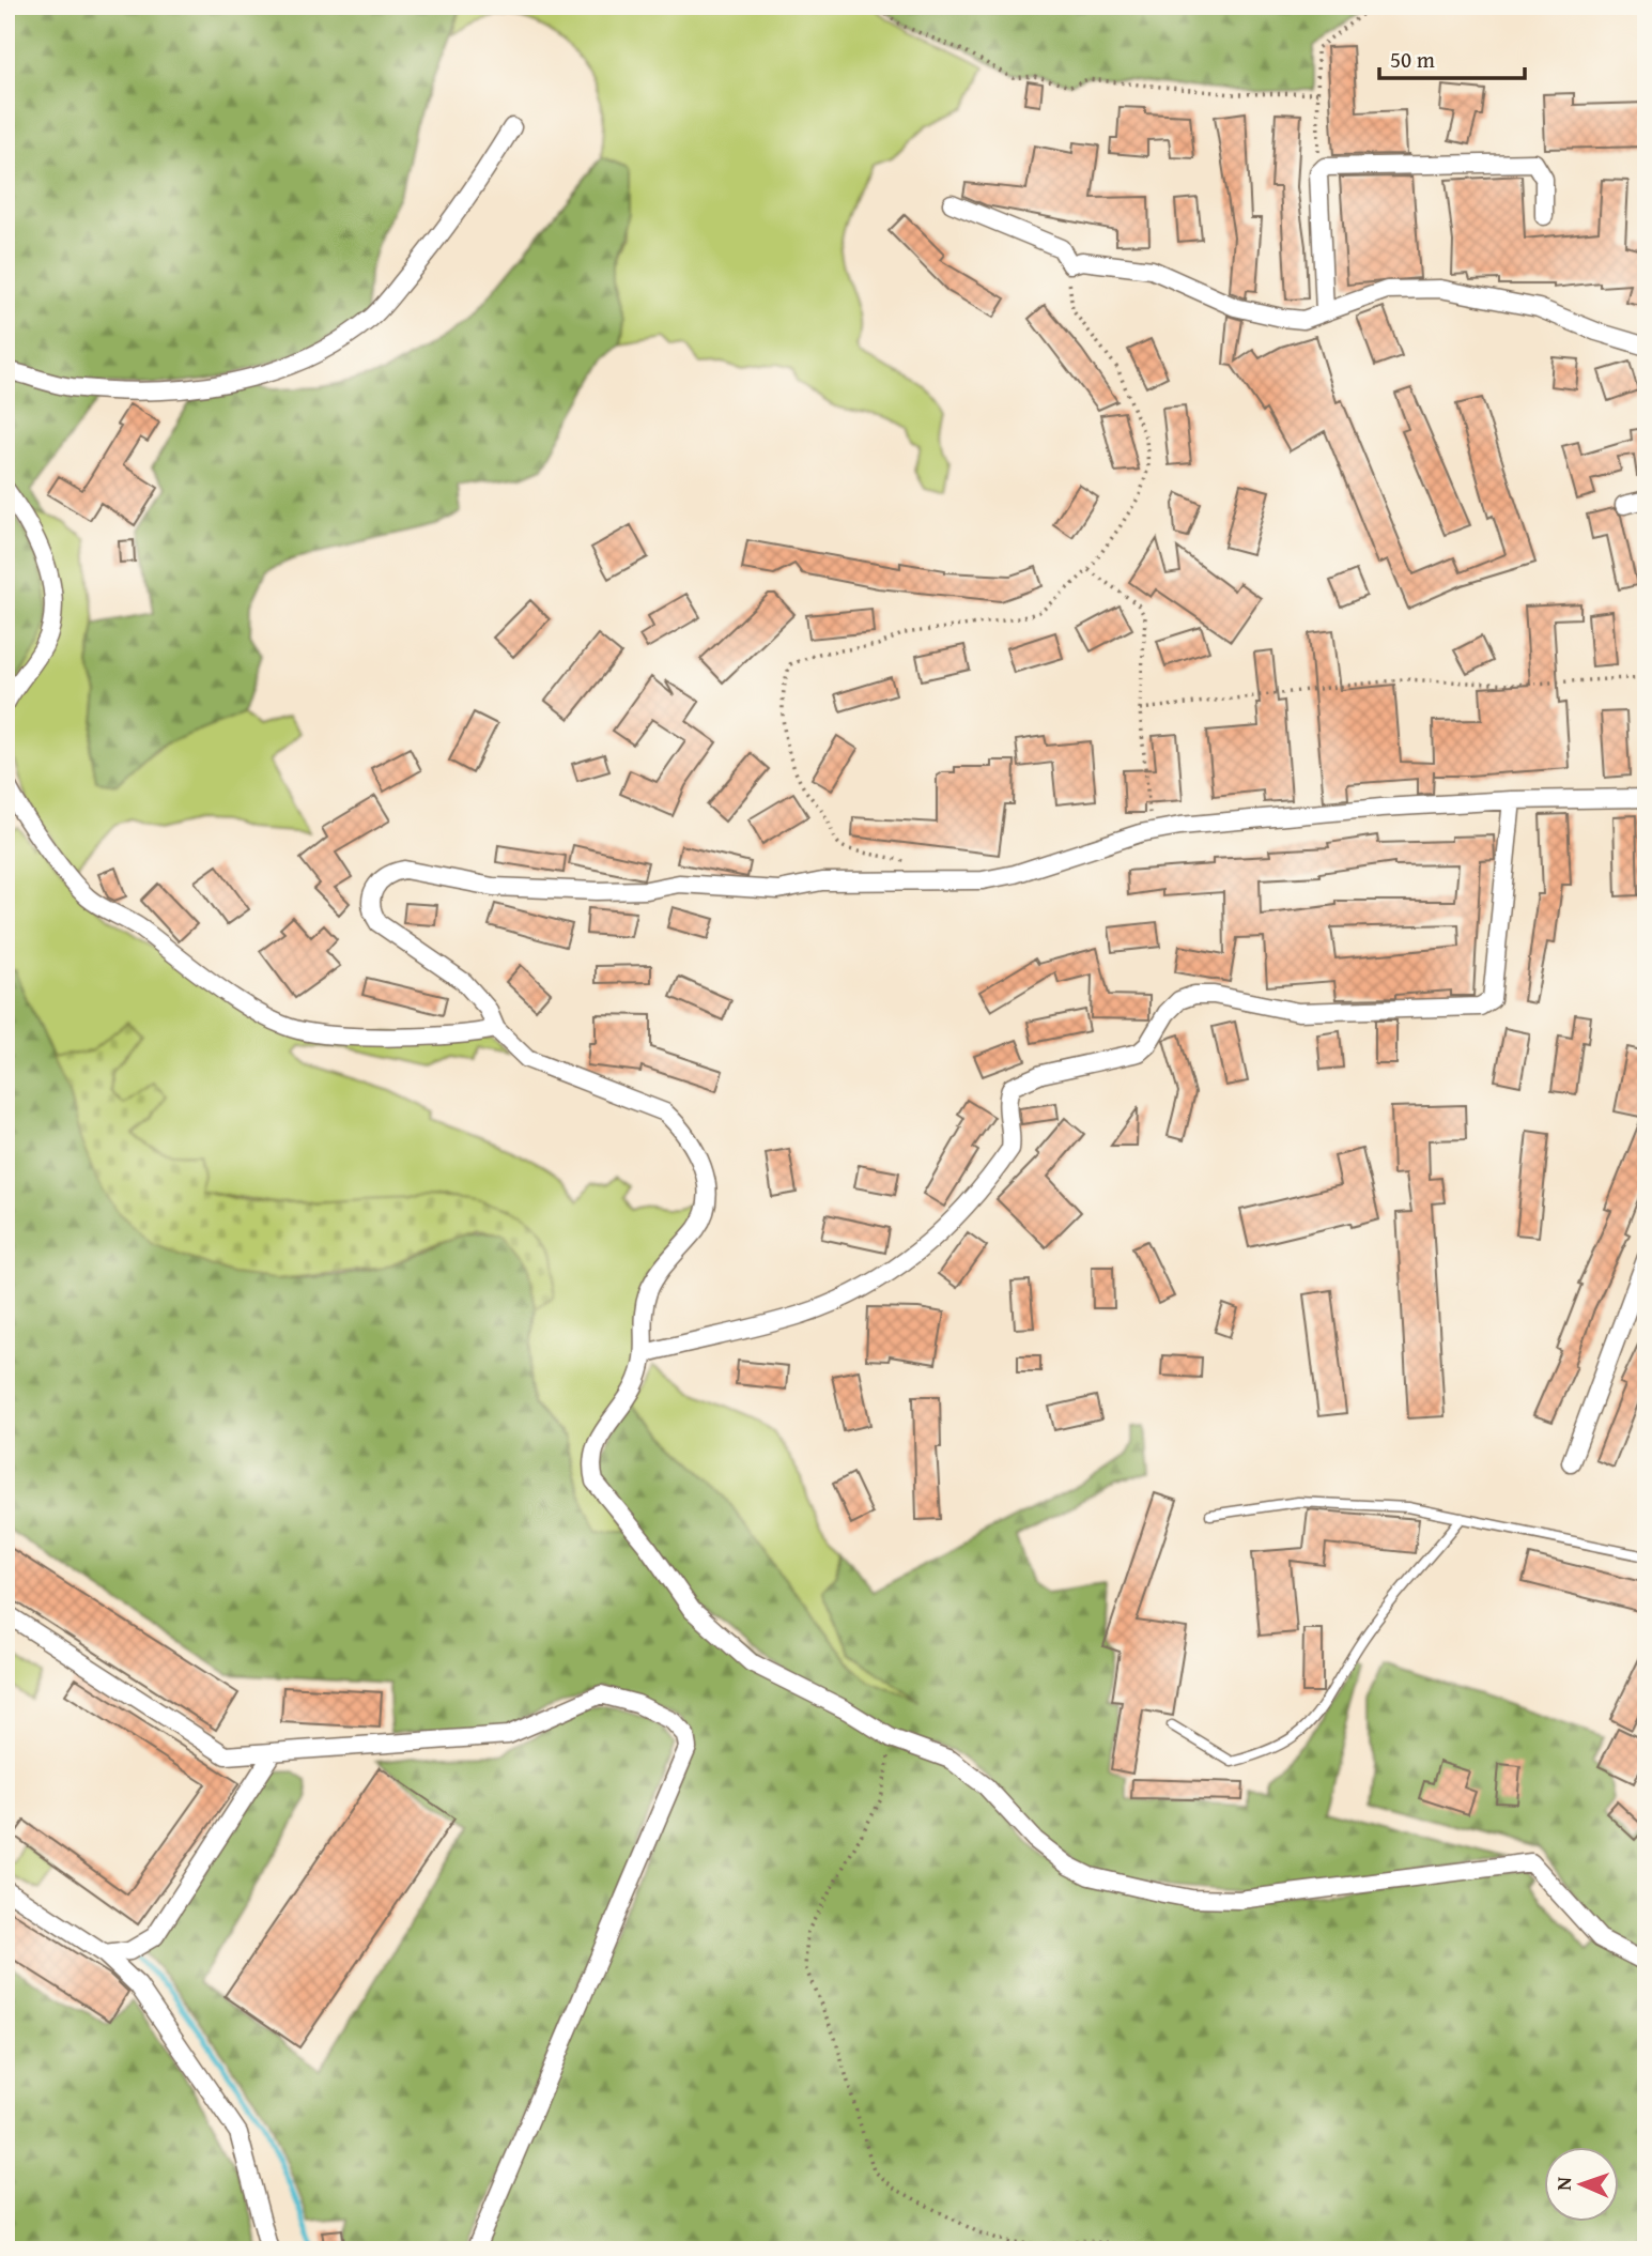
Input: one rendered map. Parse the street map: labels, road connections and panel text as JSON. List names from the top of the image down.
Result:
{
  "scale_bar": "50 m",
  "north": "left"
}
